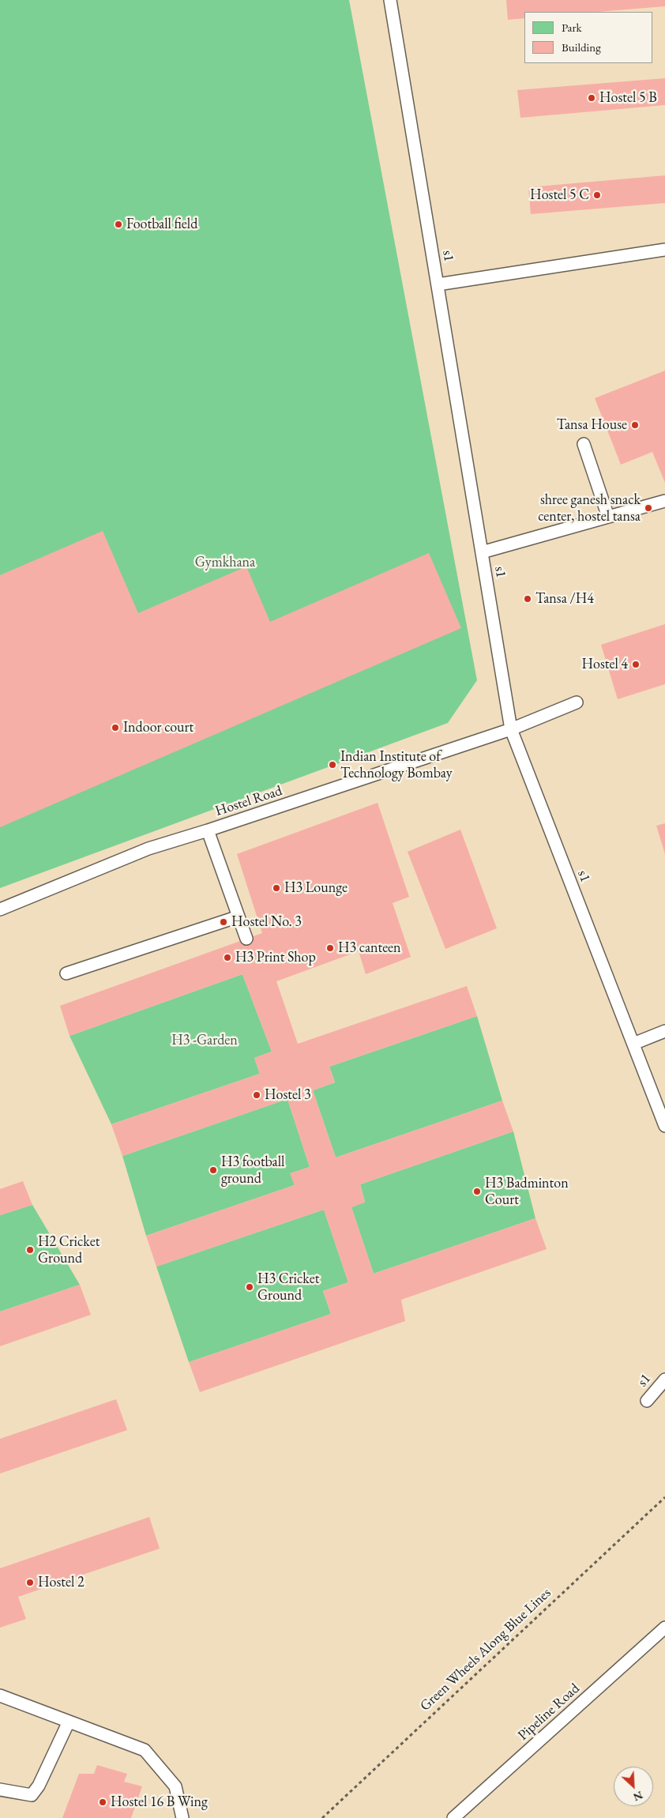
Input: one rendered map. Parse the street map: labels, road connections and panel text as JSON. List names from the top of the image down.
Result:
{
  "streets": {
    "lane": ["s1", "Hostel Road", "Pipeline Road"],
    "path": ["Green Wheels Along Blue Lines"]
  },
  "crossings": [
    ["s1", "Hostel Road"]
  ],
  "parks": ["Gymkhana", "H3 -Garden"],
  "places": [
    "Hostel 5 B",
    "Hostel 5 C",
    "Football field",
    "Tansa House",
    "shree ganesh snack center, hostel tansa",
    "Tansa /H4",
    "Hostel 4",
    "Indoor court",
    "Indian Institute of Technology Bombay",
    "H3 Lounge",
    "Hostel No. 3",
    "H3 canteen",
    "H3 Print Shop",
    "Hostel 3",
    "H3 football ground",
    "H3 Badminton Court",
    "H2 Cricket Ground",
    "H3 Cricket Ground",
    "Hostel 2",
    "Hostel 16 B Wing"
  ],
  "legend": ["Park", "Building"],
  "north": "bottom right"
}
